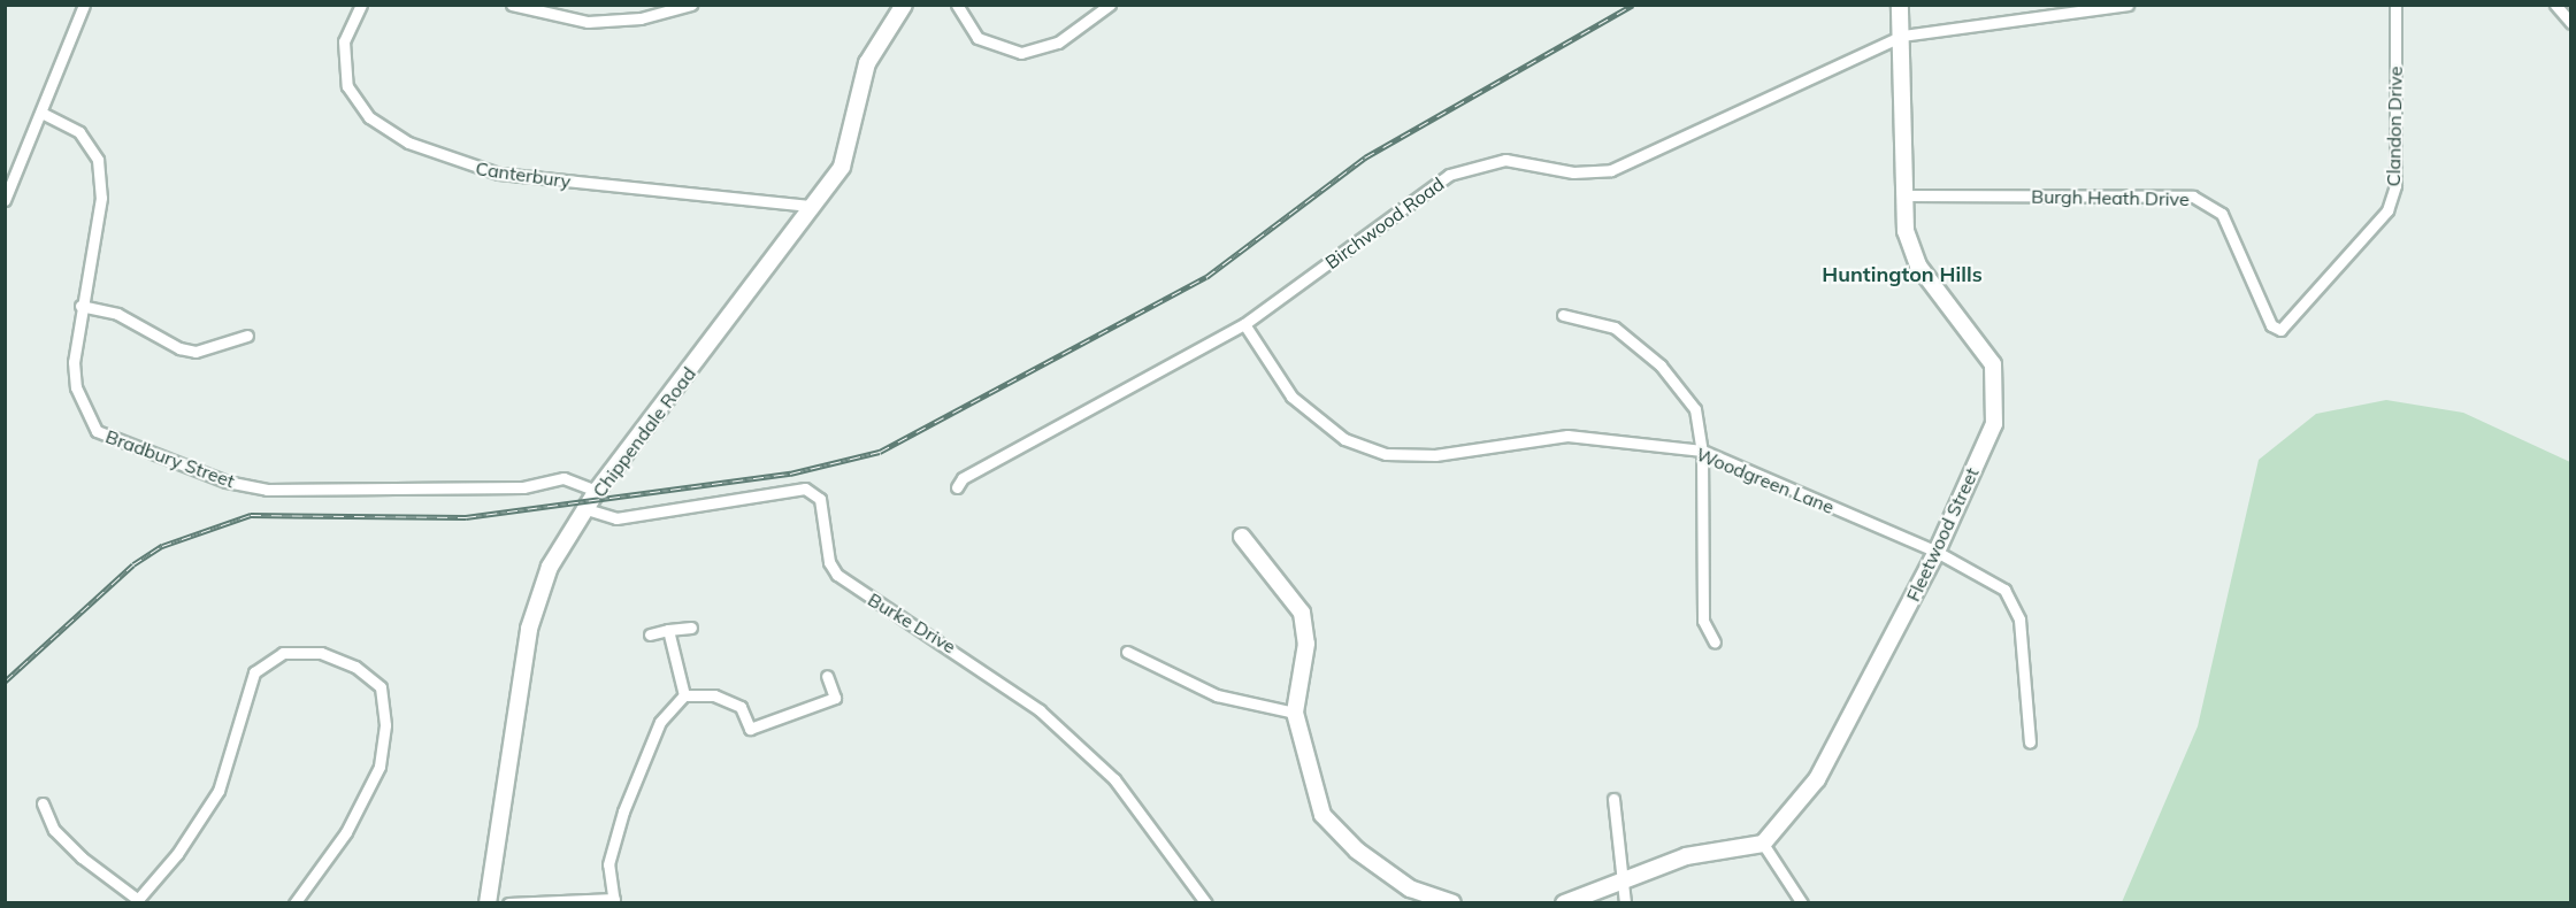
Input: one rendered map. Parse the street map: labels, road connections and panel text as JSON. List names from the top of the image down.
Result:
{
  "streets": {
    "street": [
      "Clandon Drive",
      "Canterbury",
      "Burgh Heath Drive",
      "Birchwood Road",
      "Chippendale Road",
      "Bradbury Street",
      "Woodgreen Lane",
      "Fleetwood Street",
      "Burke Drive"
    ]
  },
  "crossings": [
    ["Clandon Drive", "Burgh Heath Drive"],
    ["Canterbury", "Chippendale Road"],
    ["Burgh Heath Drive", "Fleetwood Street"],
    ["Birchwood Road", "Woodgreen Lane"],
    ["Birchwood Road", "Fleetwood Street"],
    ["Chippendale Road", "Bradbury Street"],
    ["Chippendale Road", "Burke Drive"],
    ["Woodgreen Lane", "Fleetwood Street"]
  ],
  "districts": ["Huntington Hills"]
}
